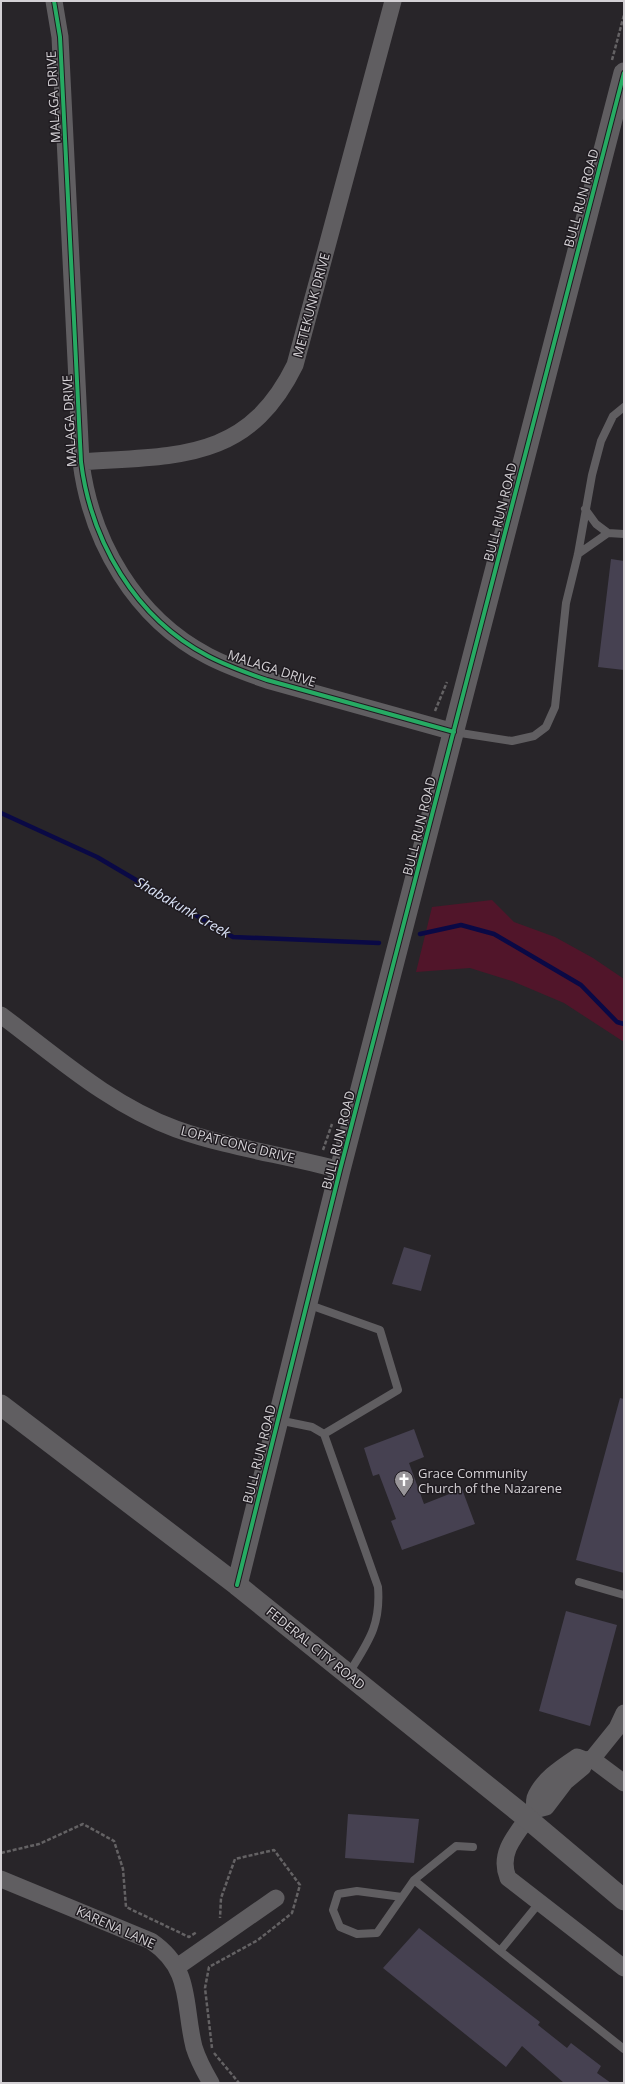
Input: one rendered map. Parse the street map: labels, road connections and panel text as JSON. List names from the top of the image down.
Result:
{
  "streets": {
    "street": [
      "MALAGA DRIVE",
      "BULL RUN ROAD",
      "METEKUNK DRIVE",
      "LOPATCONG DRIVE",
      "FEDERAL CITY ROAD",
      "KARENA LANE"
    ]
  },
  "crossings": [
    ["MALAGA DRIVE", "BULL RUN ROAD"],
    ["MALAGA DRIVE", "METEKUNK DRIVE"],
    ["BULL RUN ROAD", "LOPATCONG DRIVE"],
    ["BULL RUN ROAD", "FEDERAL CITY ROAD"]
  ],
  "water": ["Shabakunk Creek"],
  "places": {
    "church": ["Grace Community Church of the Nazarene"]
  }
}
